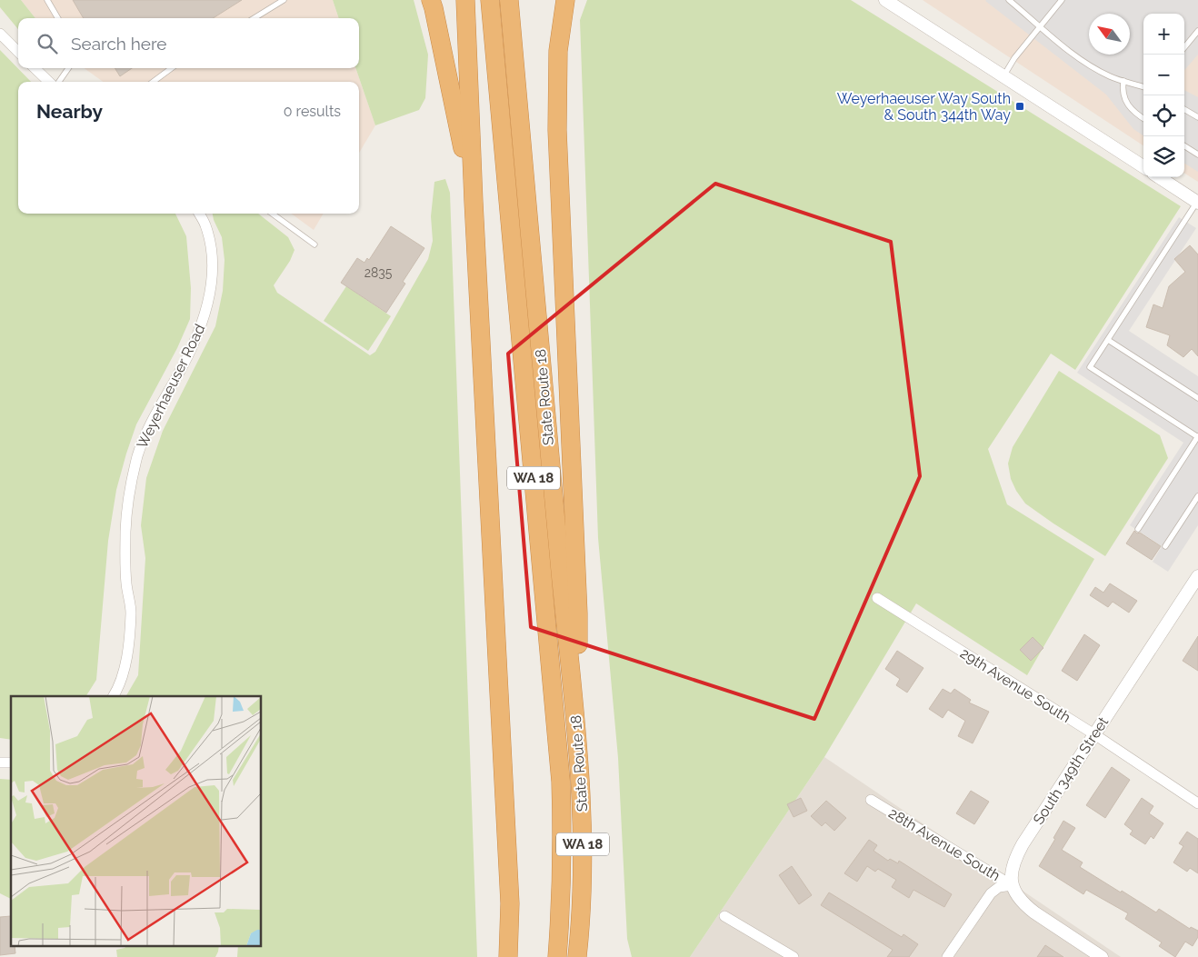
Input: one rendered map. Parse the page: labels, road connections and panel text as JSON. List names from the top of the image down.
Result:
{
  "streets": {
    "highway": ["State Route 18", "WA 18"],
    "street": [
      "Weyerhaeuser Road",
      "29th Avenue South",
      "South 349th Street",
      "28th Avenue South"
    ]
  },
  "crossings": [
    ["29th Avenue South", "South 349th Street"],
    ["South 349th Street", "28th Avenue South"]
  ],
  "places": {
    "transit": ["Weyerhaeuser Way South & South 344th Way"]
  },
  "house_numbers": ["2835"],
  "north": "top left",
  "page": {
    "map_buttons": ["+", "−"],
    "search": "Search here",
    "heading": ["Nearby", "0 results"]
  }
}
